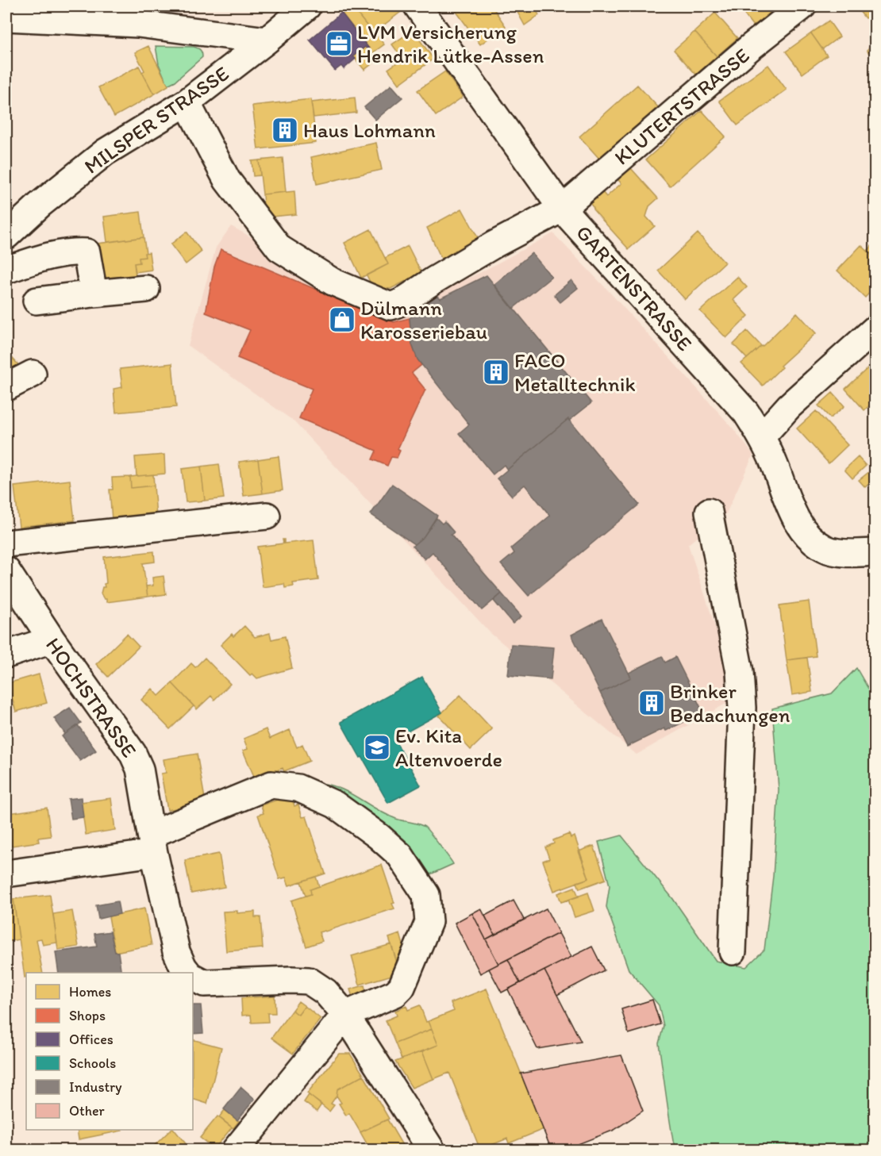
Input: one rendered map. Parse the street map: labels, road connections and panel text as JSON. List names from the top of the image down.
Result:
{
  "streets": {
    "street": [
      "KLUTERTSTRASSE",
      "MILSPER STRASSE",
      "GARTENSTRASSE",
      "HOCHSTRASSE"
    ]
  },
  "crossings": [
    ["KLUTERTSTRASSE", "MILSPER STRASSE"],
    ["KLUTERTSTRASSE", "GARTENSTRASSE"]
  ],
  "places": {
    "office": ["LVM Versicherung Hendrik Lütke-Assen"],
    "building": ["Haus Lohmann", "FACO Metalltechnik", "Brinker Bedachungen"],
    "shop": ["Dülmann Karosseriebau"],
    "school or university": ["Ev. Kita Altenvoerde"]
  },
  "legend": [
    "Homes",
    "Shops",
    "Offices",
    "Schools",
    "Industry",
    "Other"
  ]
}
